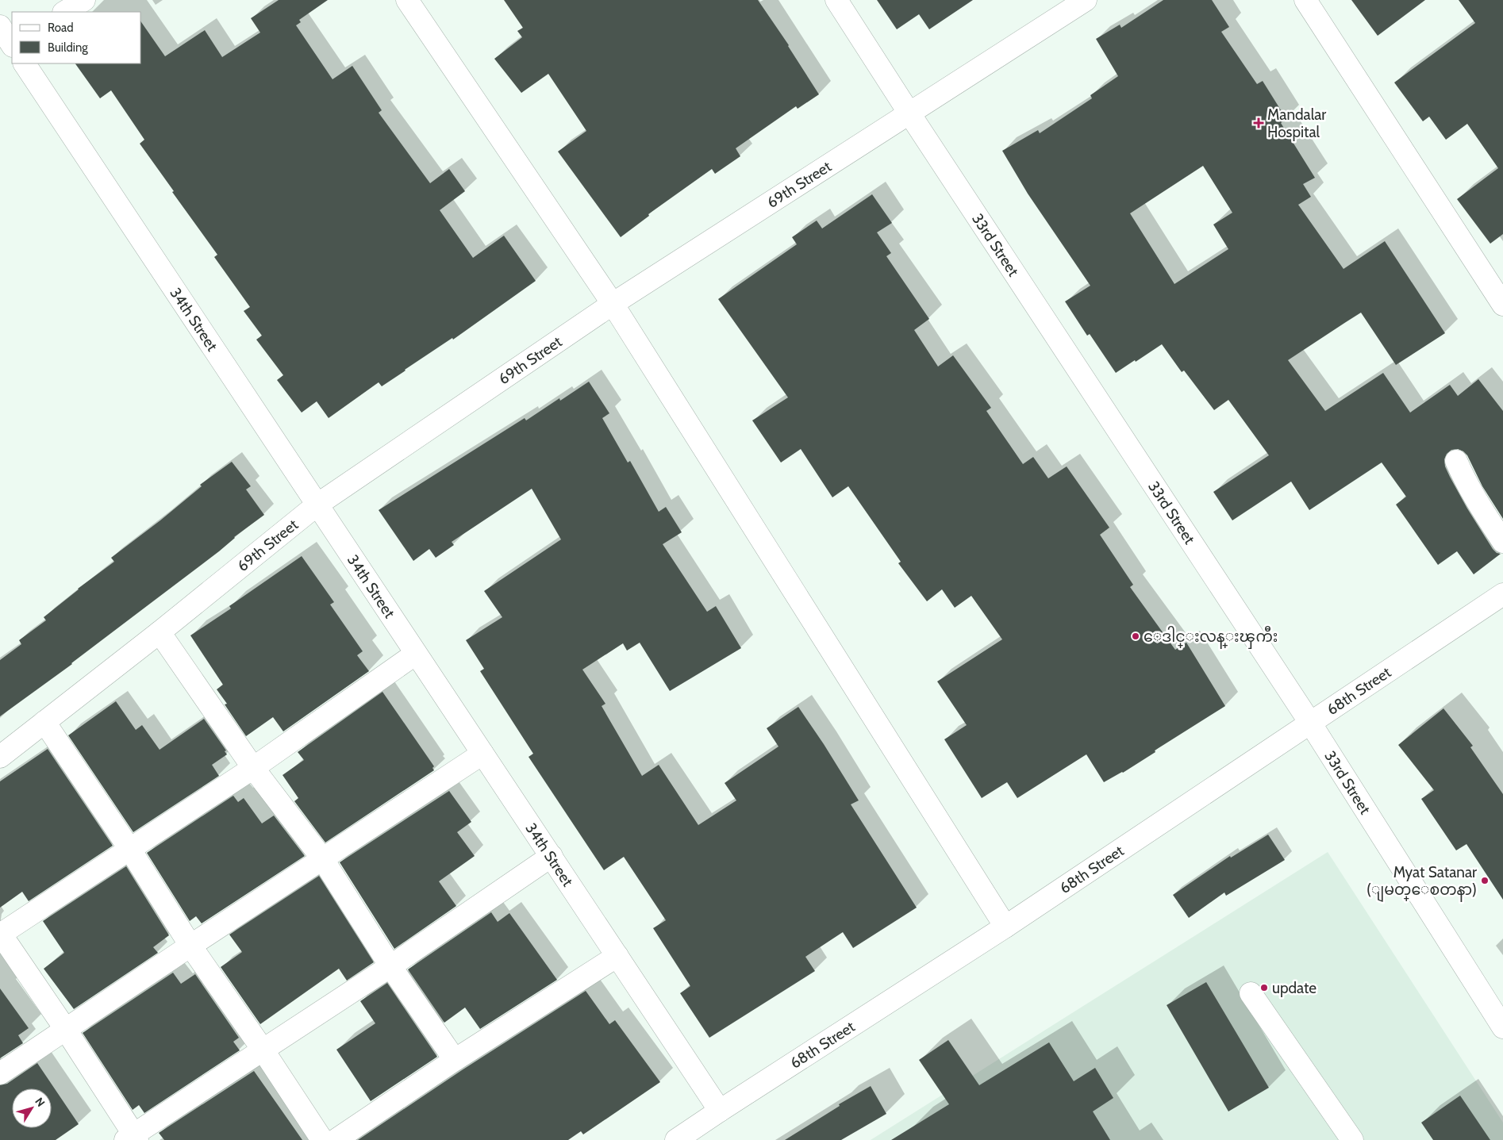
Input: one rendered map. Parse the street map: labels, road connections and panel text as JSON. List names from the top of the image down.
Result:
{
  "streets": {
    "street": [
      "69th Street",
      "33rd Street",
      "34th Street",
      "68th Street"
    ]
  },
  "crossings": [
    ["69th Street", "33rd Street"],
    ["69th Street", "34th Street"],
    ["33rd Street", "68th Street"],
    ["34th Street", "68th Street"]
  ],
  "places": {
    "health": ["Mandalar Hospital"],
    "other": ["ေဒါင္းလန္းၾကီး", "Myat Satanar (ျမတ္ေစတနာ)", "update"]
  },
  "legend": ["Road", "Building"],
  "north": "top right"
}
